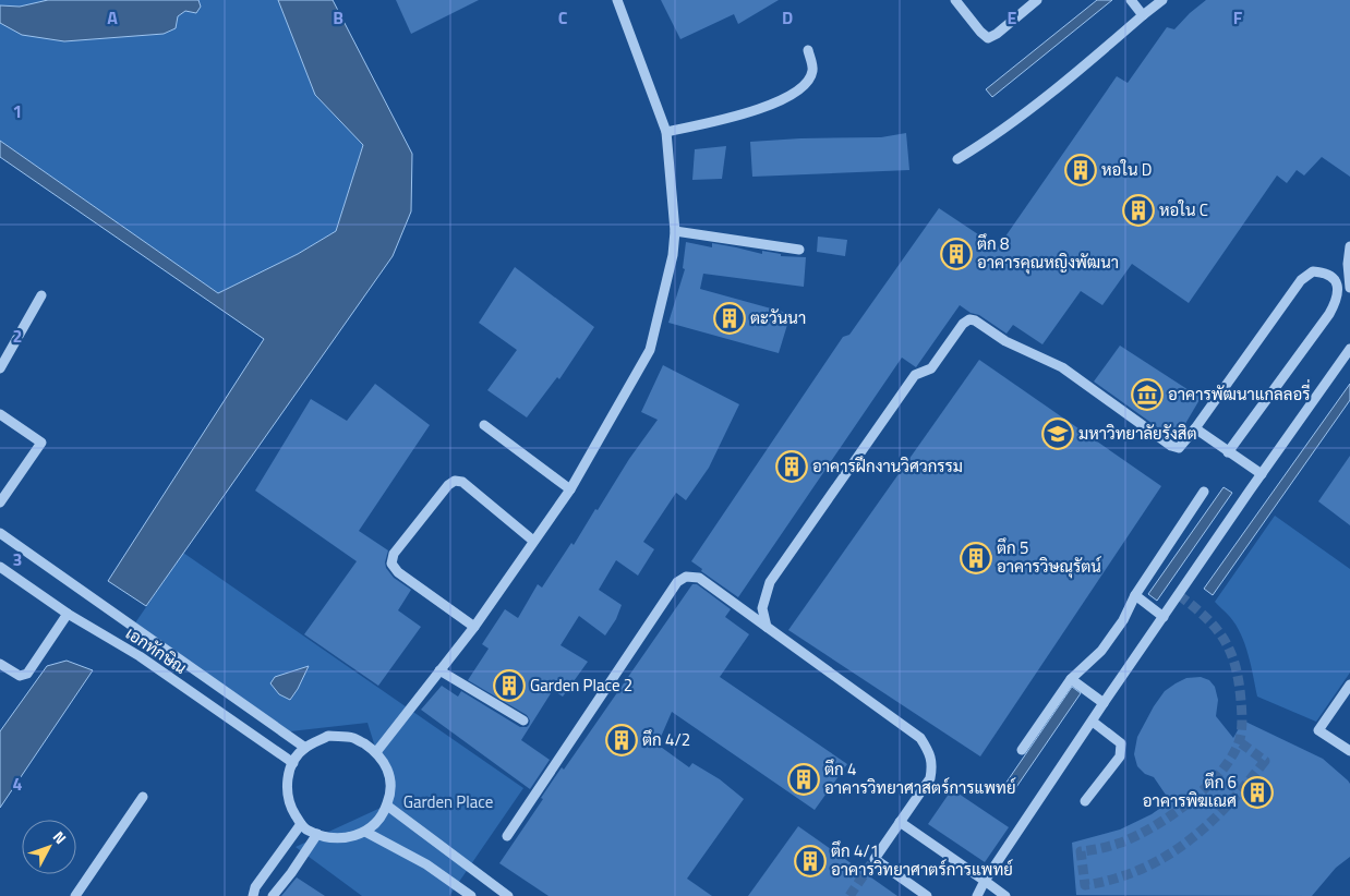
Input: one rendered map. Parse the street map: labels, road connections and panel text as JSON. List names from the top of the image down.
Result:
{
  "streets": {
    "street": ["เอกทักษิณ"]
  },
  "parks": ["Garden Place"],
  "places": {
    "building": [
      "หอใน D",
      "หอใน C",
      "ตึก 8 อาคารคุณหญิงพัฒนา",
      "ตะวันนา",
      "อาคารฝึกงานวิศวกรรม",
      "ตึก 5 อาคารวิษณุรัตน์",
      "Garden Place 2",
      "ตึก 4/2",
      "ตึก 4 อาคารวิทยาศาสตร์การแพทย์",
      "ตึก 6 อาคารพิฆเณศ",
      "ตึก 4/1 อาคารวิทยาศาตร์การแพทย์"
    ],
    "museum": ["อาคารพัฒนาแกลลอรี่"],
    "school or university": ["มหาวิทยาลัยรังสิต"]
  },
  "north": "top right",
  "grid": {
    "columns": [
      "A",
      "B",
      "C",
      "D",
      "E",
      "F"
    ],
    "rows": [
      "1",
      "2",
      "3",
      "4"
    ]
  }
}
